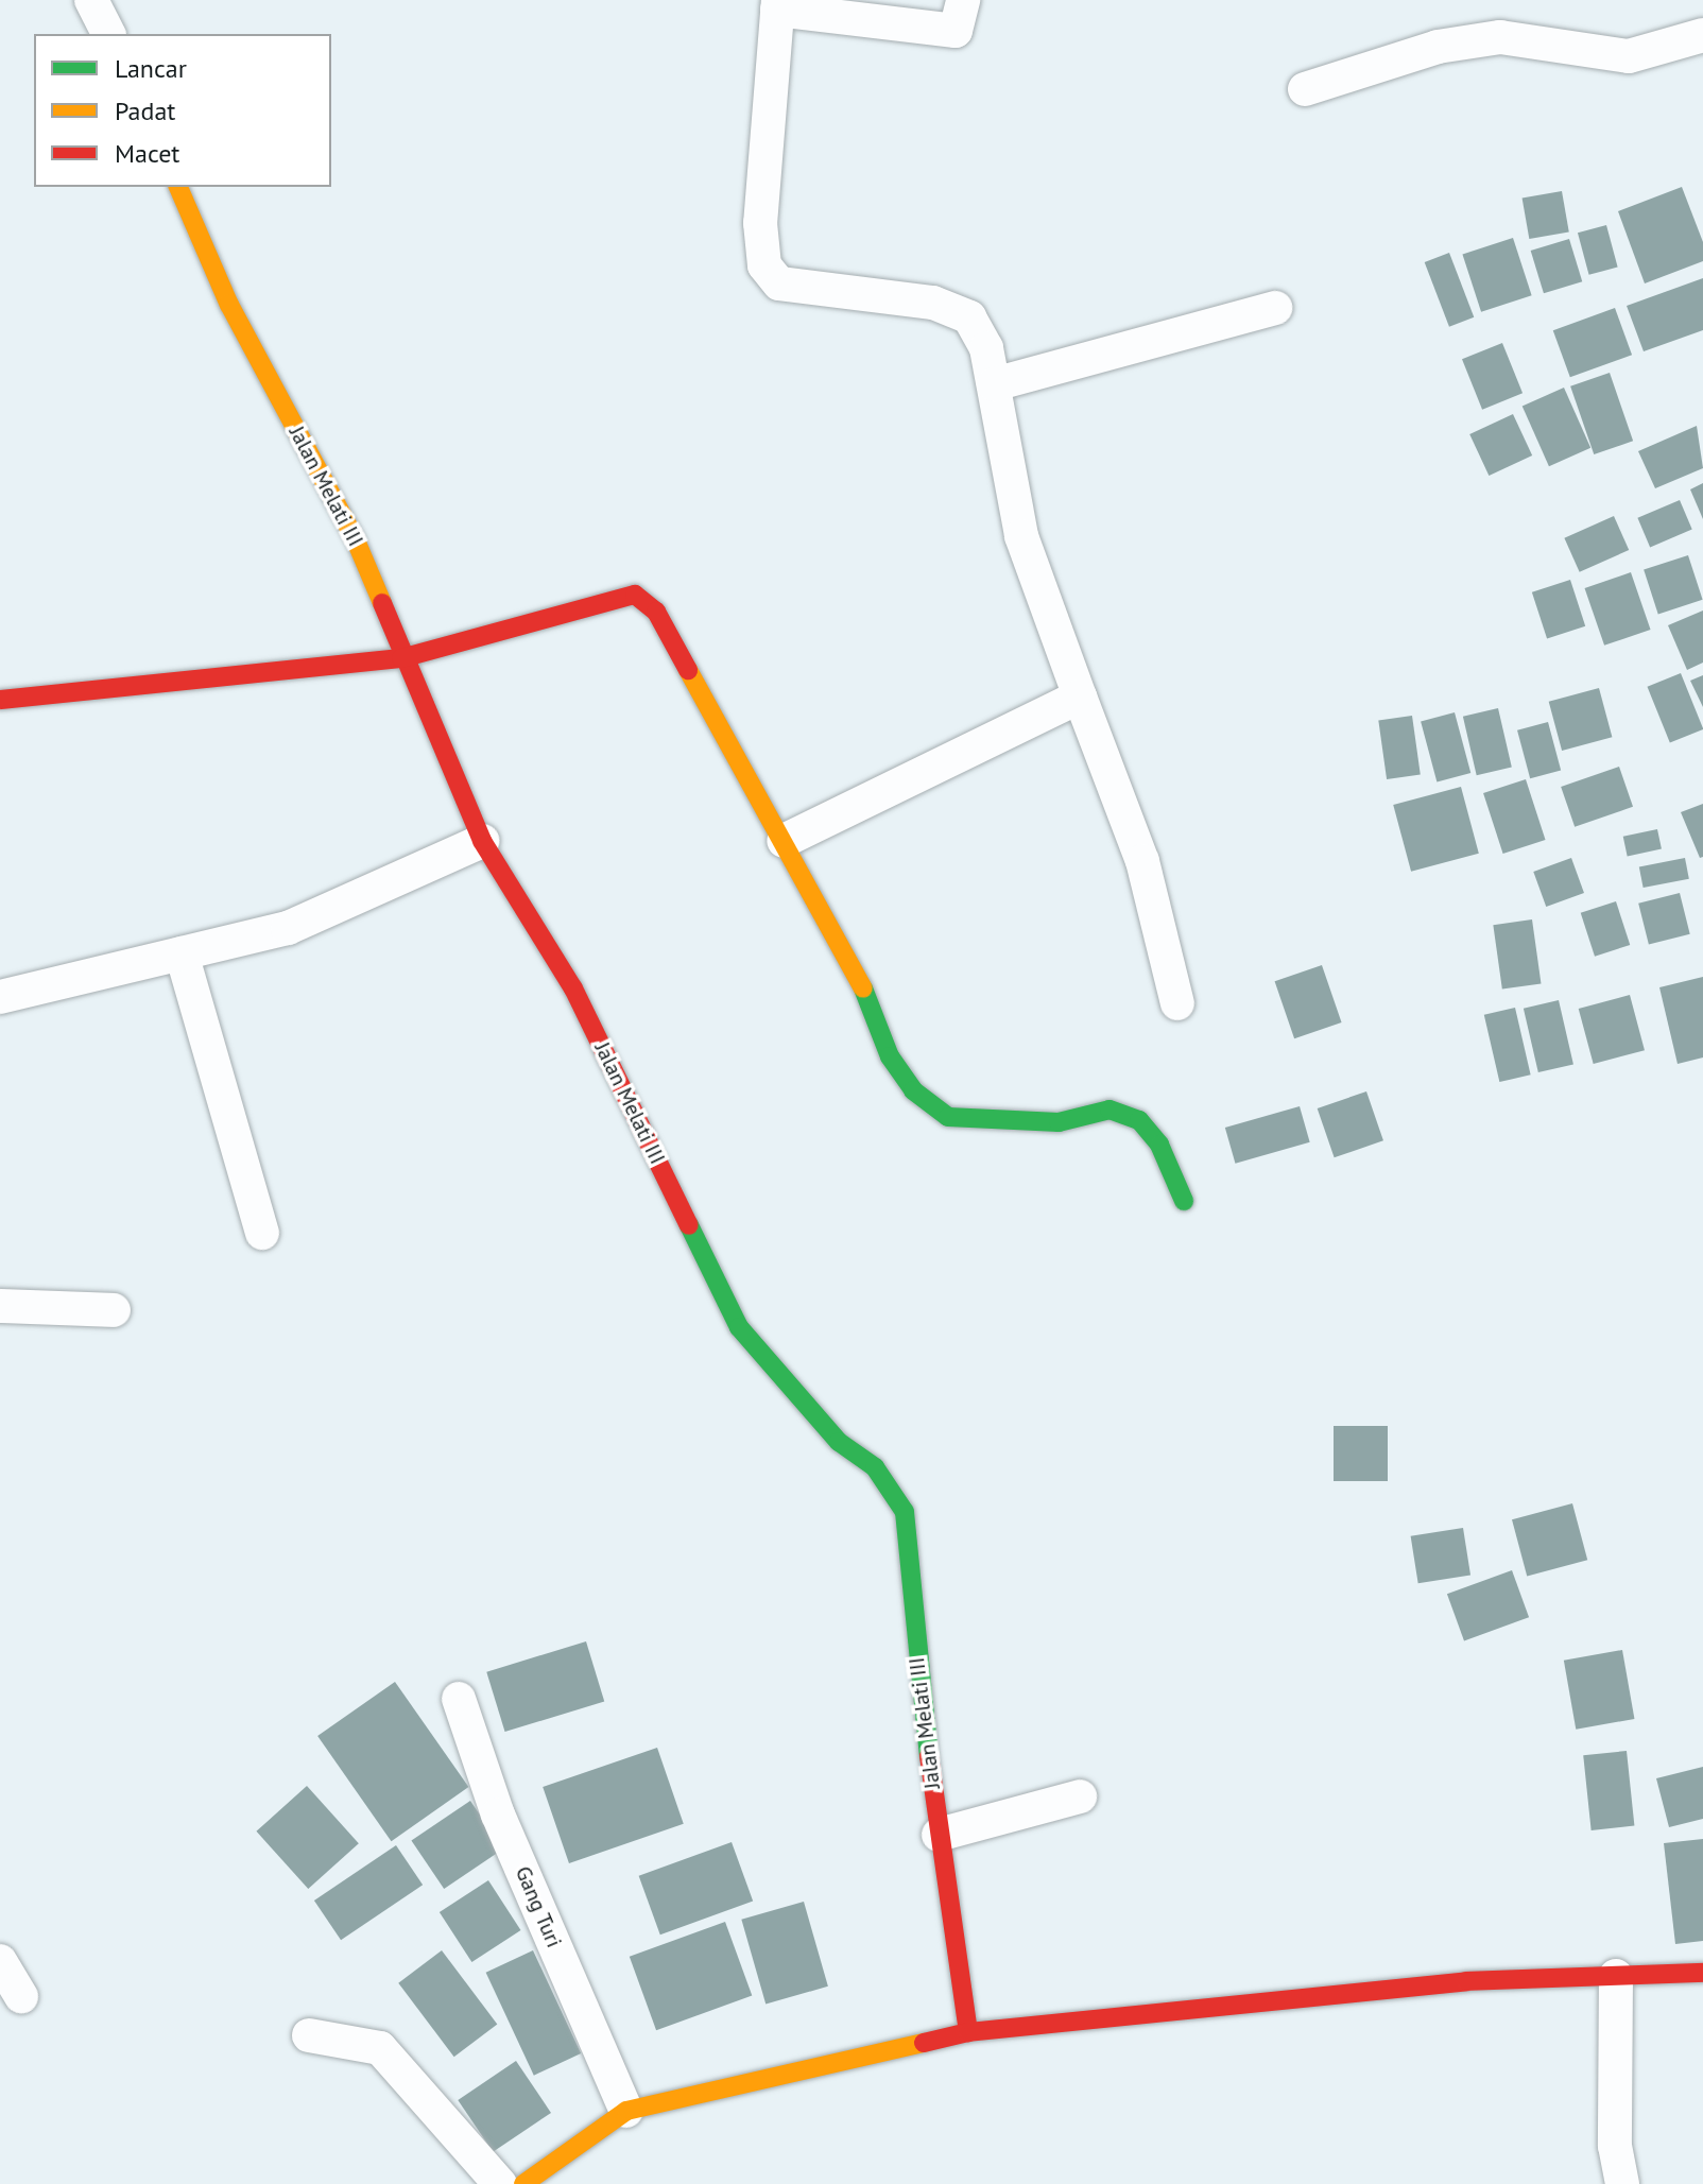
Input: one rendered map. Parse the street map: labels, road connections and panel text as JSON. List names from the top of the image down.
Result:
{
  "streets": {
    "street": ["Jalan Melati III", "Gang Turi"]
  },
  "legend": ["Lancar", "Padat", "Macet"]
}
